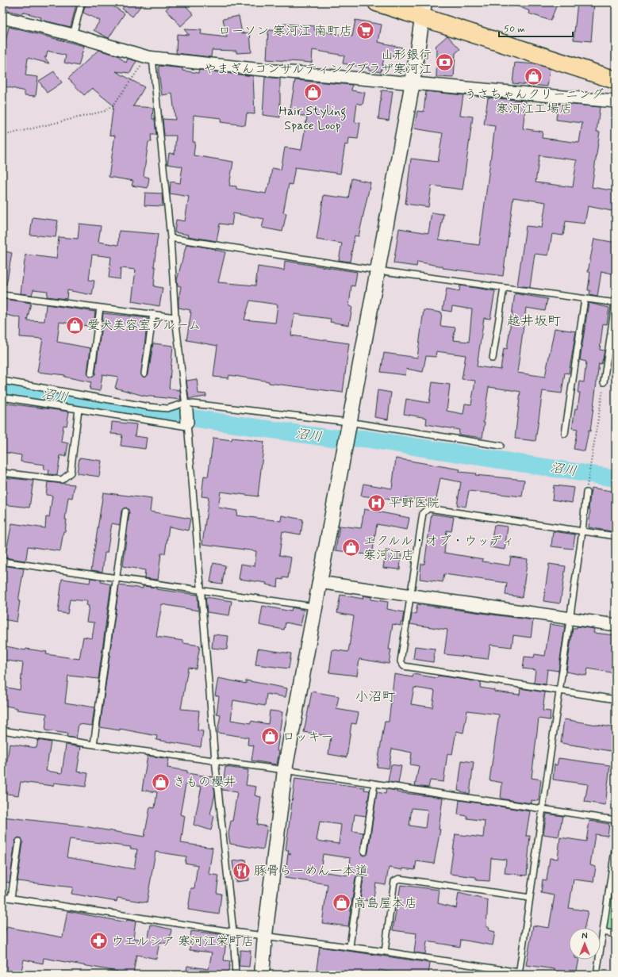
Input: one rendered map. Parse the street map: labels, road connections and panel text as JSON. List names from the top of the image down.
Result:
{
  "districts": ["越井坂町", "小沼町"],
  "water": ["沼川"],
  "places": {
    "supermarket": ["ローソン 寒河江 南町店"],
    "bank": ["山形銀行 やまぎんコンサルティングプラザ寒河江"],
    "shop": [
      "うさちゃんクリーニング 寒河江工場店",
      "Hair Styling Space Loop",
      "愛犬美容室ブルーム",
      "エクルル・オブ・ウッディ 寒河江店",
      "ロッキー",
      "きもの櫻井",
      "高島屋本店"
    ],
    "hospital": ["平野医院"],
    "restaurant": ["豚骨らーめん一本道"],
    "pharmacy": ["ウエルシア 寒河江栄町店"]
  },
  "scale_bar": "50 m",
  "north": "top"
}
